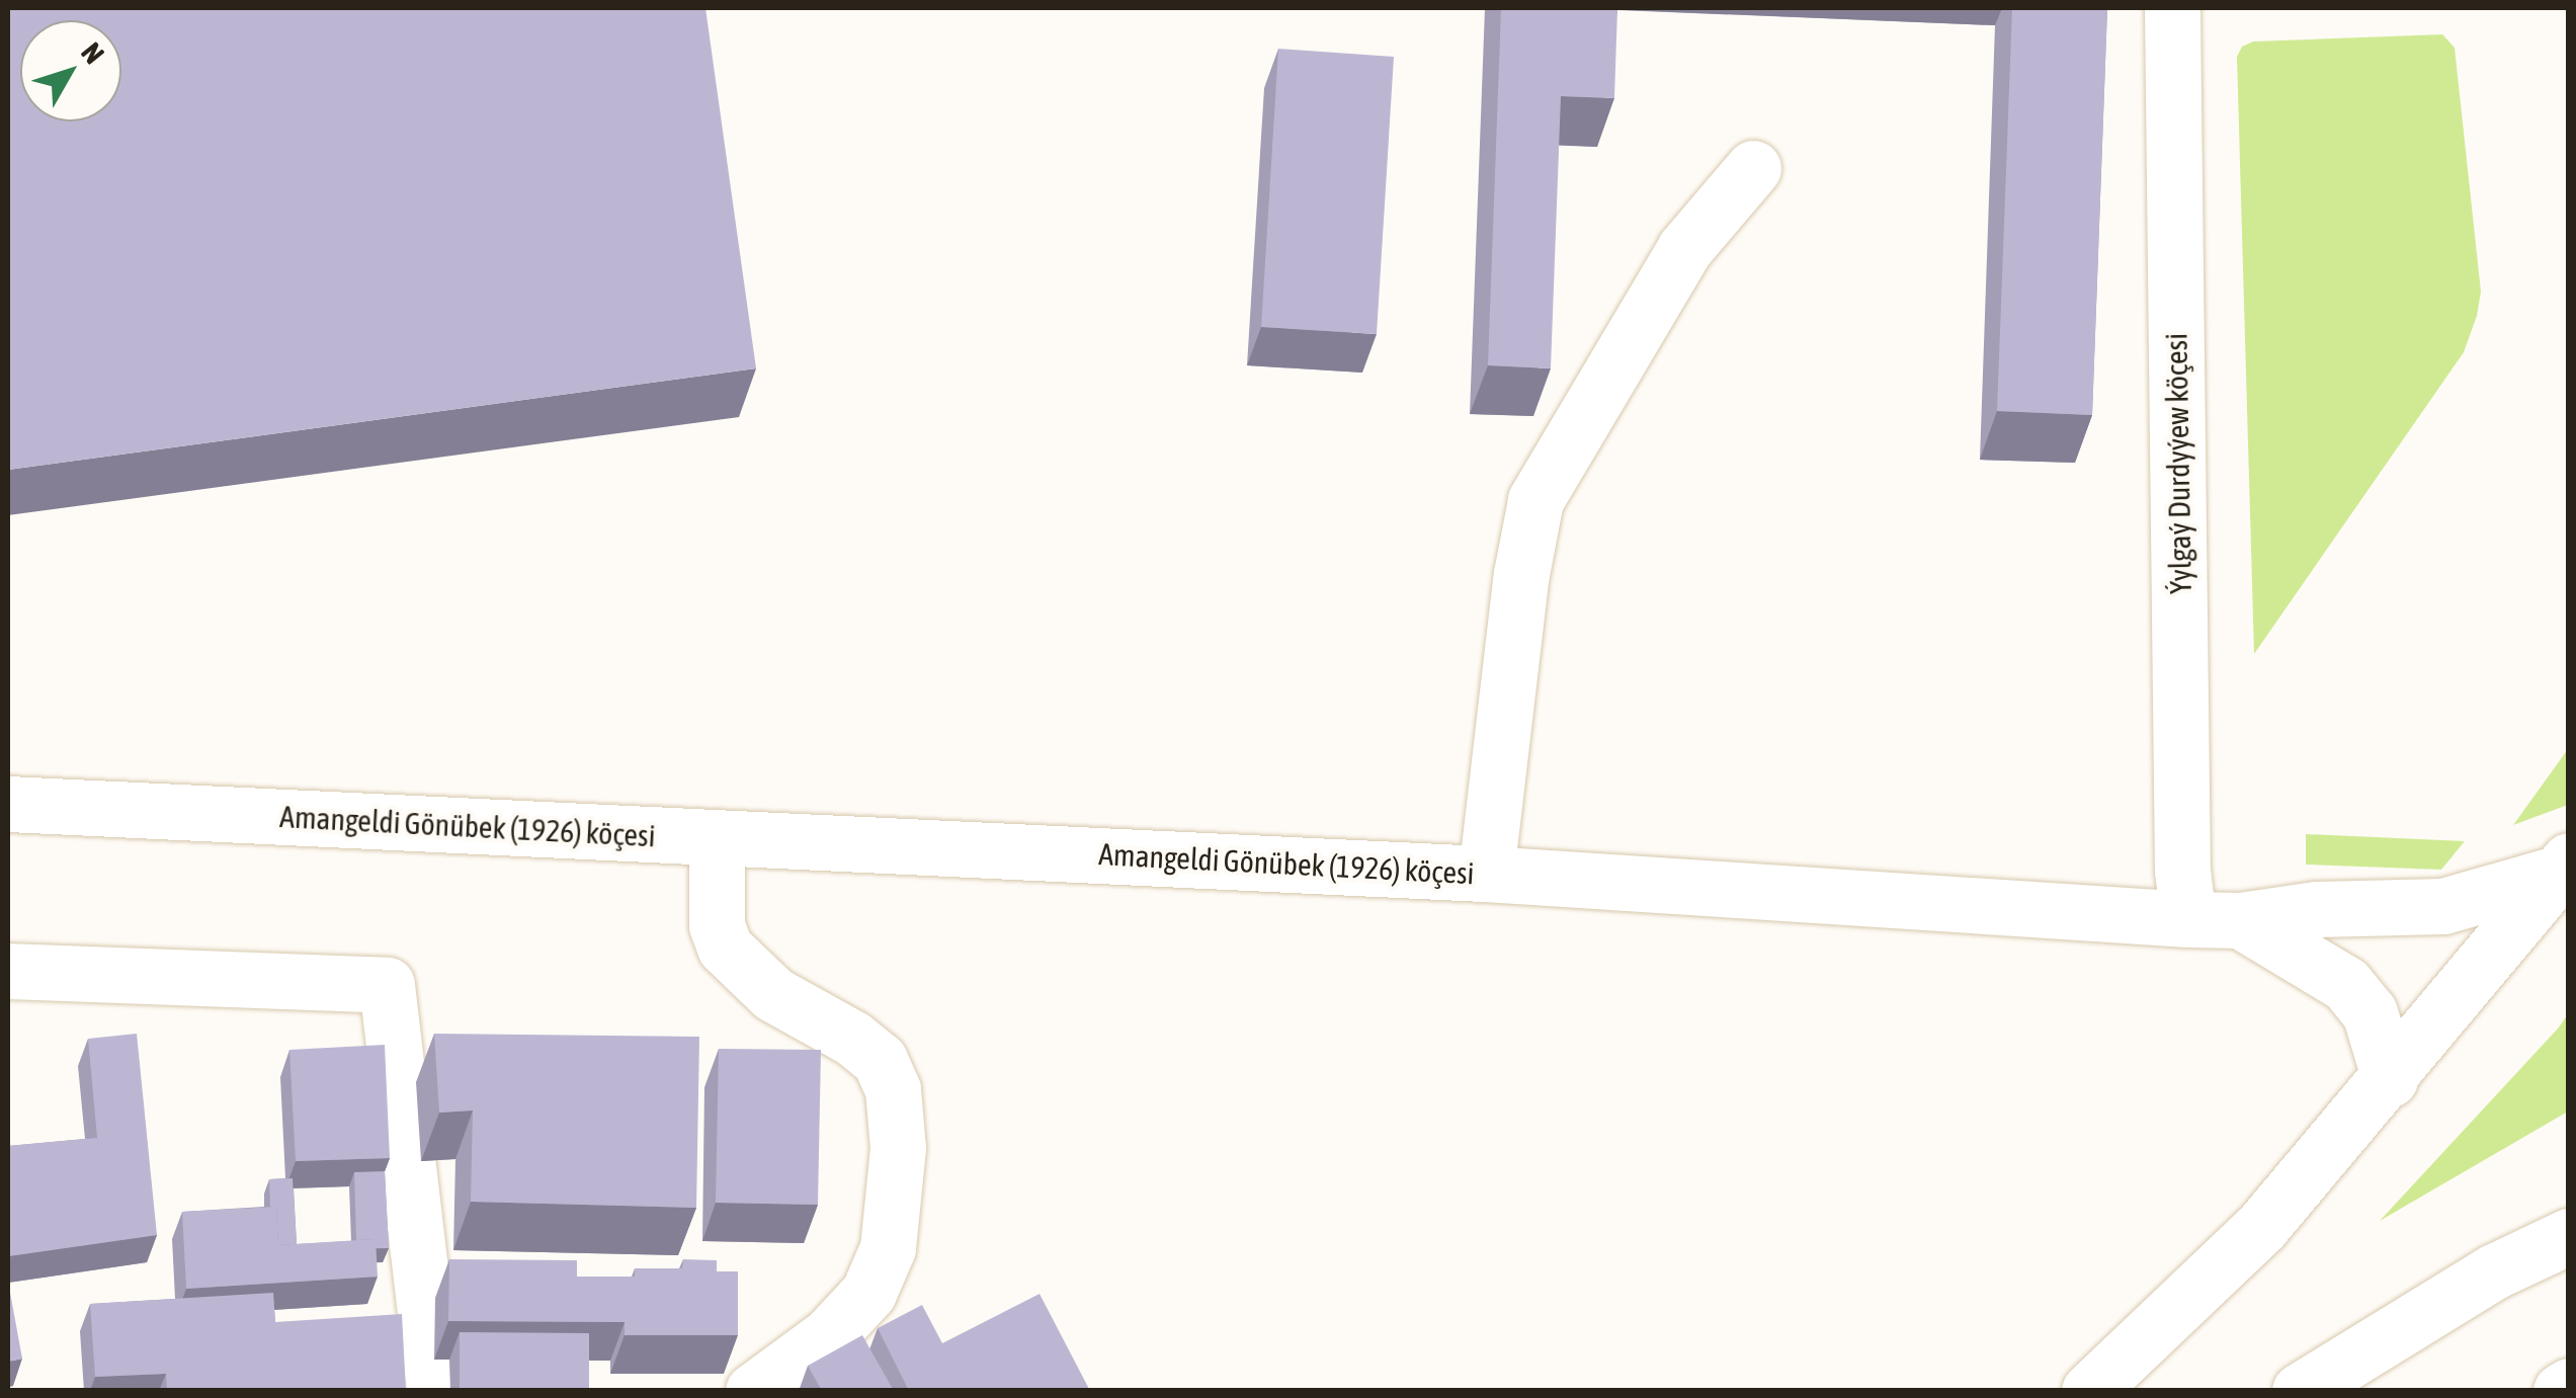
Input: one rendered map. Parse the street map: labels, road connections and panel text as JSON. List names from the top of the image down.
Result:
{
  "streets": {
    "main road": ["Ýylgaý Durdyýew köçesi", "Amangeldi Gönübek (1926) köçesi"]
  },
  "crossings": [
    ["Ýylgaý Durdyýew köçesi", "Amangeldi Gönübek (1926) köçesi"]
  ],
  "north": "top right"
}
